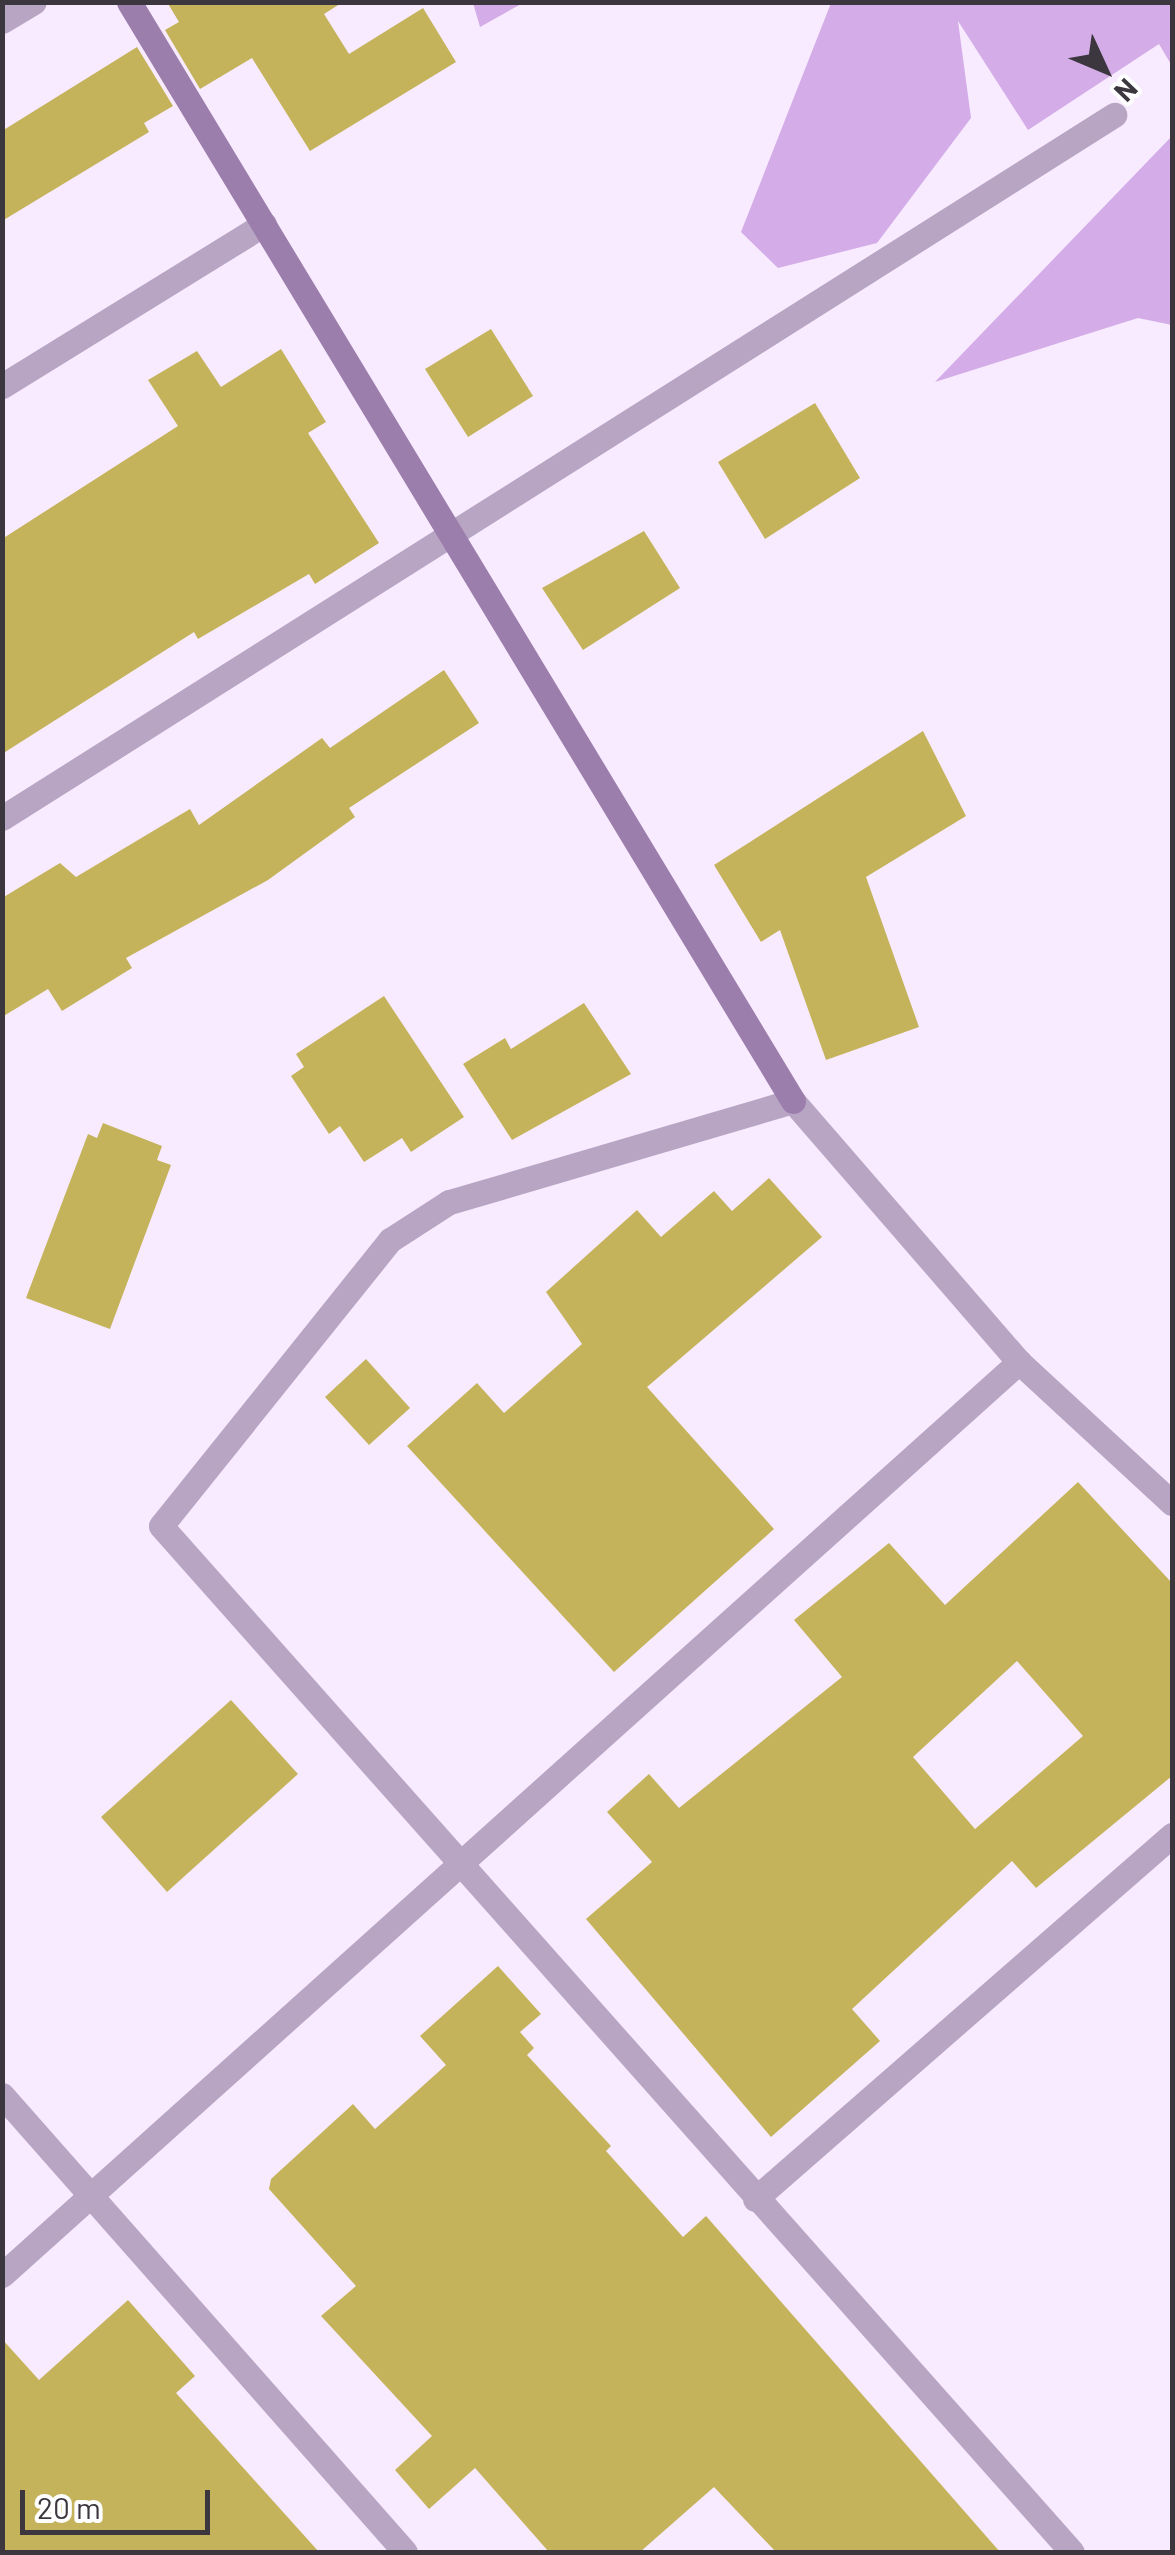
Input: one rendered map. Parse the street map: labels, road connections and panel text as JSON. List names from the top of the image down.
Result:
{
  "scale_bar": "20 m",
  "north": "bottom right"
}
